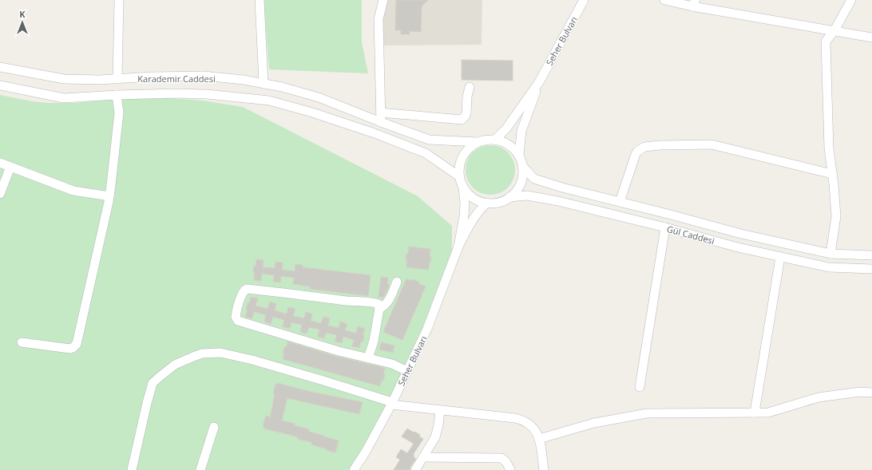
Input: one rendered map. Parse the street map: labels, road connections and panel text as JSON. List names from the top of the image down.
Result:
{
  "streets": {
    "street": ["Seher Bulvarı", "Karademir Caddesi", "Gül Caddesi"]
  },
  "crossings": [
    ["Seher Bulvarı", "Karademir Caddesi"],
    ["Seher Bulvarı", "Gül Caddesi"],
    ["Karademir Caddesi", "Gül Caddesi"]
  ],
  "north": "top"
}
